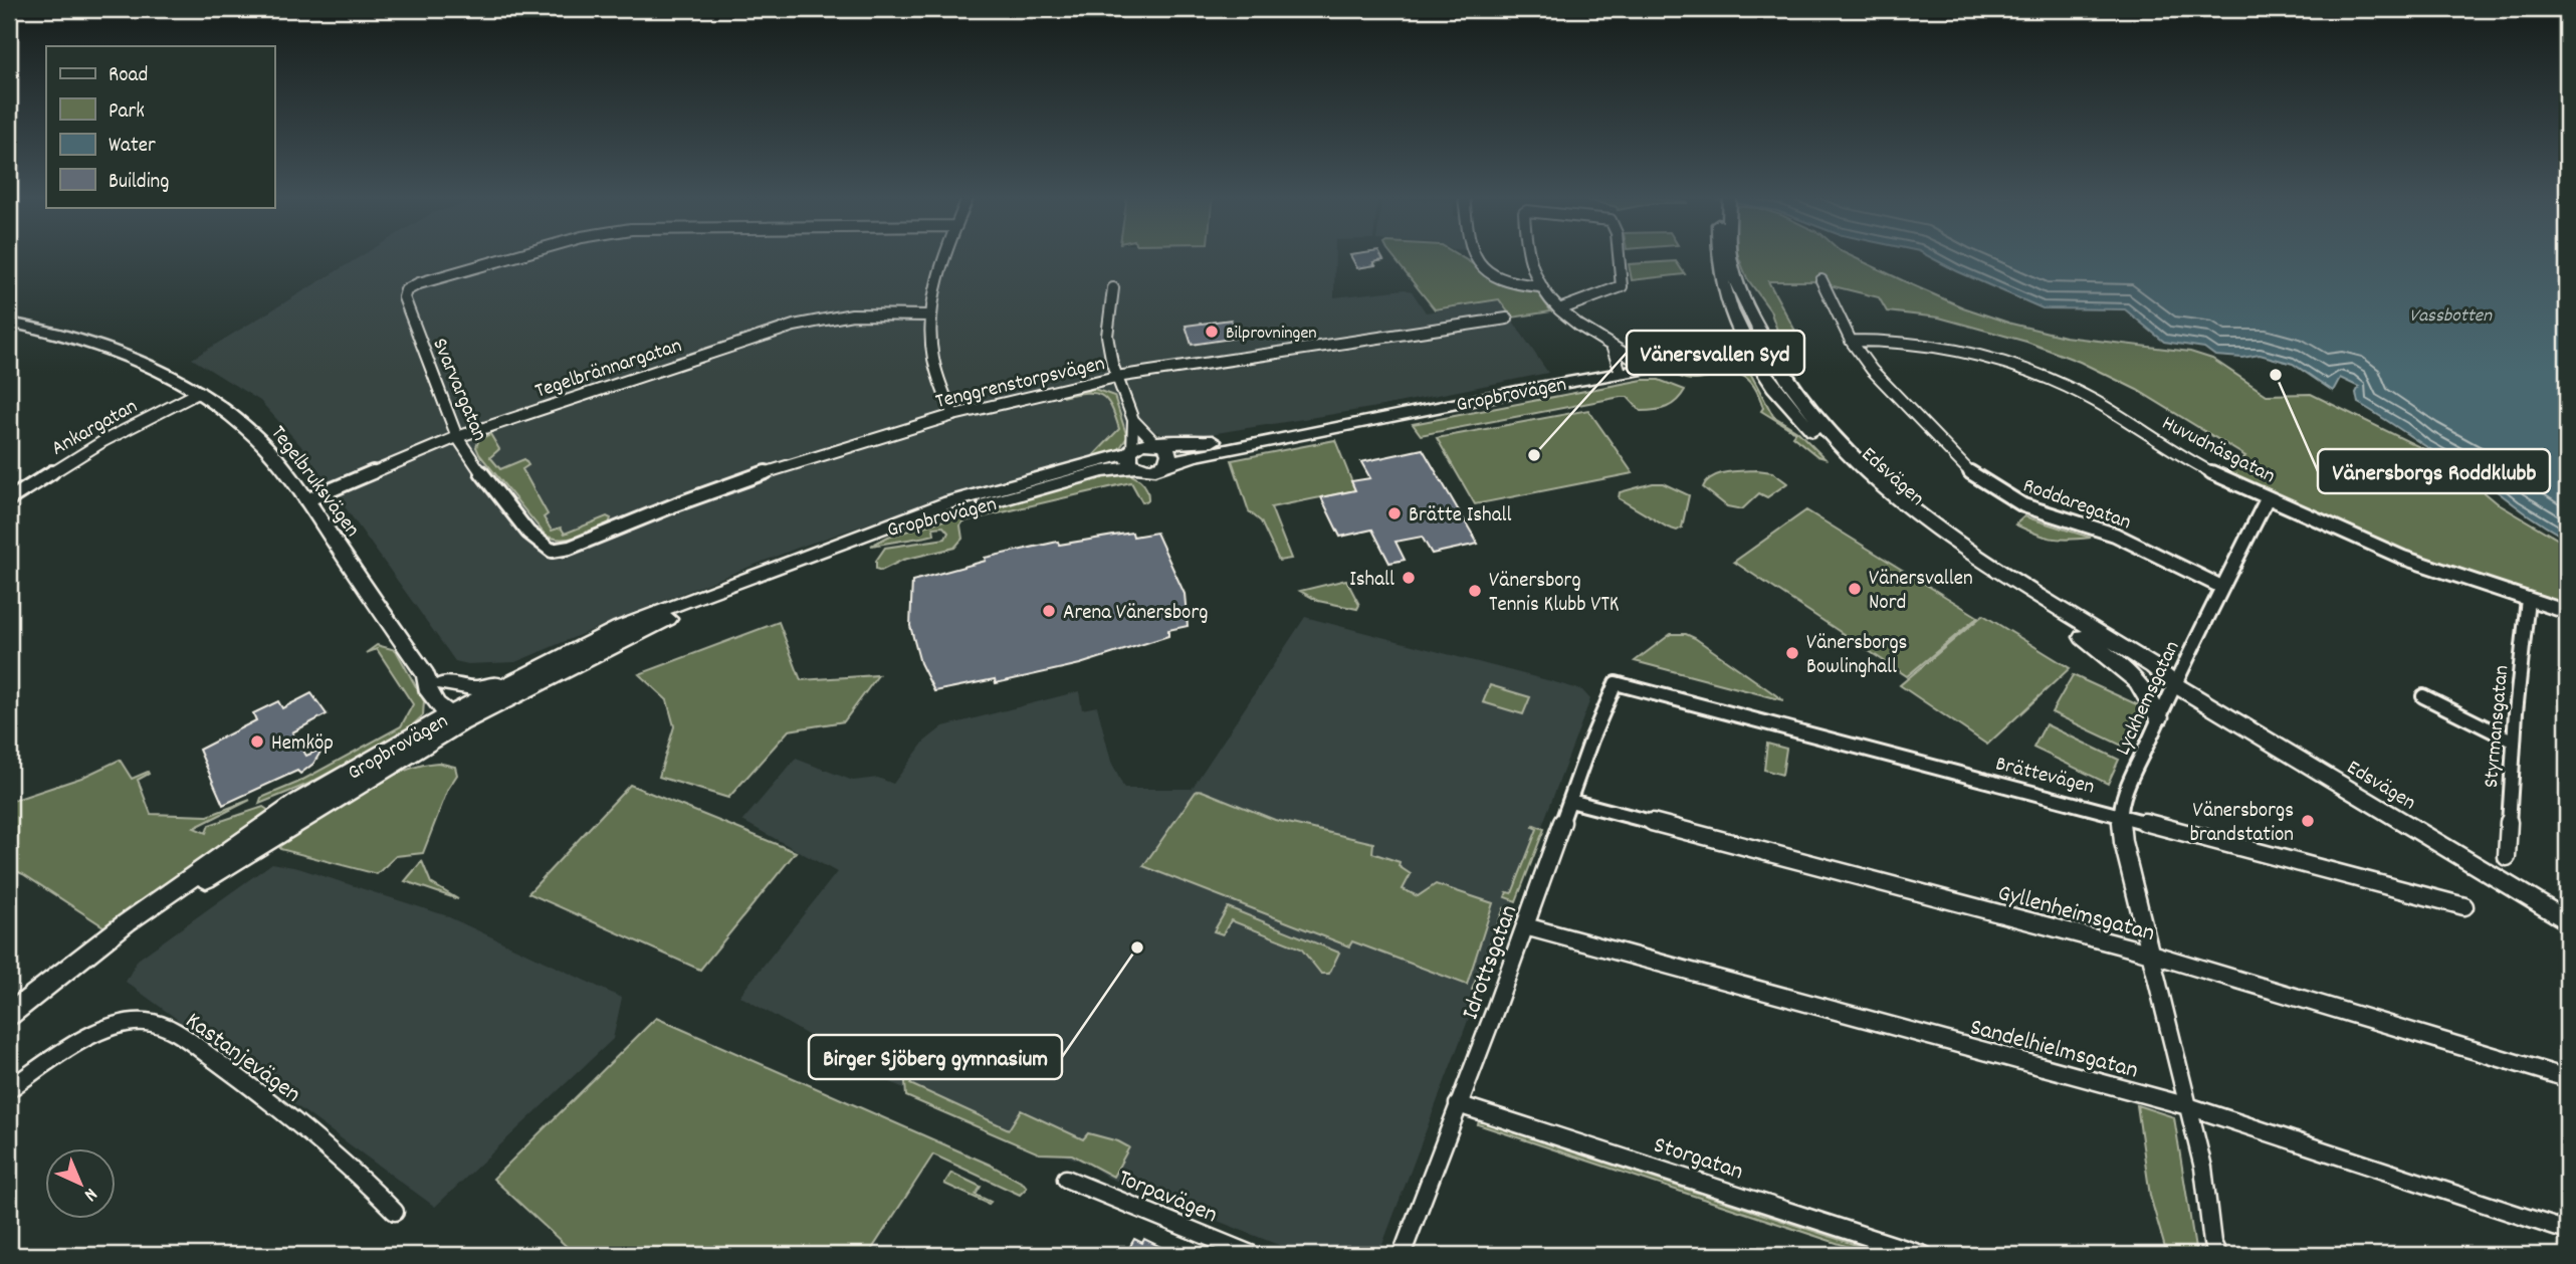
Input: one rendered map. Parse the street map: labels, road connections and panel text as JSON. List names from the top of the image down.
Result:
{
  "streets": {
    "street": [
      "Tegelbrännargatan",
      "Tenggrenstorpsvägen",
      "Svarvargatan",
      "Gropbrovägen",
      "Ankargatan",
      "Huvudnäsgatan",
      "Edsvägen",
      "Tegelbruksvägen",
      "Roddaregatan",
      "Lyckhemsgatan",
      "Styrmansgatan",
      "Brättevägen",
      "Gyllenheimsgatan",
      "Idrottsgatan",
      "Sandelhielmsgatan",
      "Kastanjevägen",
      "Storgatan",
      "Torpavägen"
    ]
  },
  "crossings": [
    ["Tegelbrännargatan", "Svarvargatan"],
    ["Tegelbrännargatan", "Tegelbruksvägen"],
    ["Tenggrenstorpsvägen", "Svarvargatan"],
    ["Gropbrovägen", "Edsvägen"],
    ["Gropbrovägen", "Tegelbruksvägen"],
    ["Ankargatan", "Tegelbruksvägen"],
    ["Huvudnäsgatan", "Roddaregatan"],
    ["Huvudnäsgatan", "Lyckhemsgatan"],
    ["Huvudnäsgatan", "Styrmansgatan"],
    ["Edsvägen", "Lyckhemsgatan"],
    ["Roddaregatan", "Lyckhemsgatan"],
    ["Lyckhemsgatan", "Brättevägen"],
    ["Lyckhemsgatan", "Gyllenheimsgatan"],
    ["Lyckhemsgatan", "Sandelhielmsgatan"],
    ["Brättevägen", "Idrottsgatan"],
    ["Gyllenheimsgatan", "Idrottsgatan"],
    ["Idrottsgatan", "Sandelhielmsgatan"],
    ["Idrottsgatan", "Storgatan"]
  ],
  "water": ["Vassbotten"],
  "places": [
    "Bilprovningen",
    "Vänersborgs Roddklubb",
    "Vänersvallen Syd",
    "Brätte Ishall",
    "Ishall",
    "Vänersvallen Nord",
    "Vänersborg Tennis Klubb VTK",
    "Arena Vänersborg",
    "Vänersborgs Bowlinghall",
    "Hemköp",
    "Vänersborgs brandstation",
    "Birger Sjöberg gymnasium"
  ],
  "legend": [
    "Road",
    "Park",
    "Water",
    "Building"
  ],
  "north": "bottom right"
}
